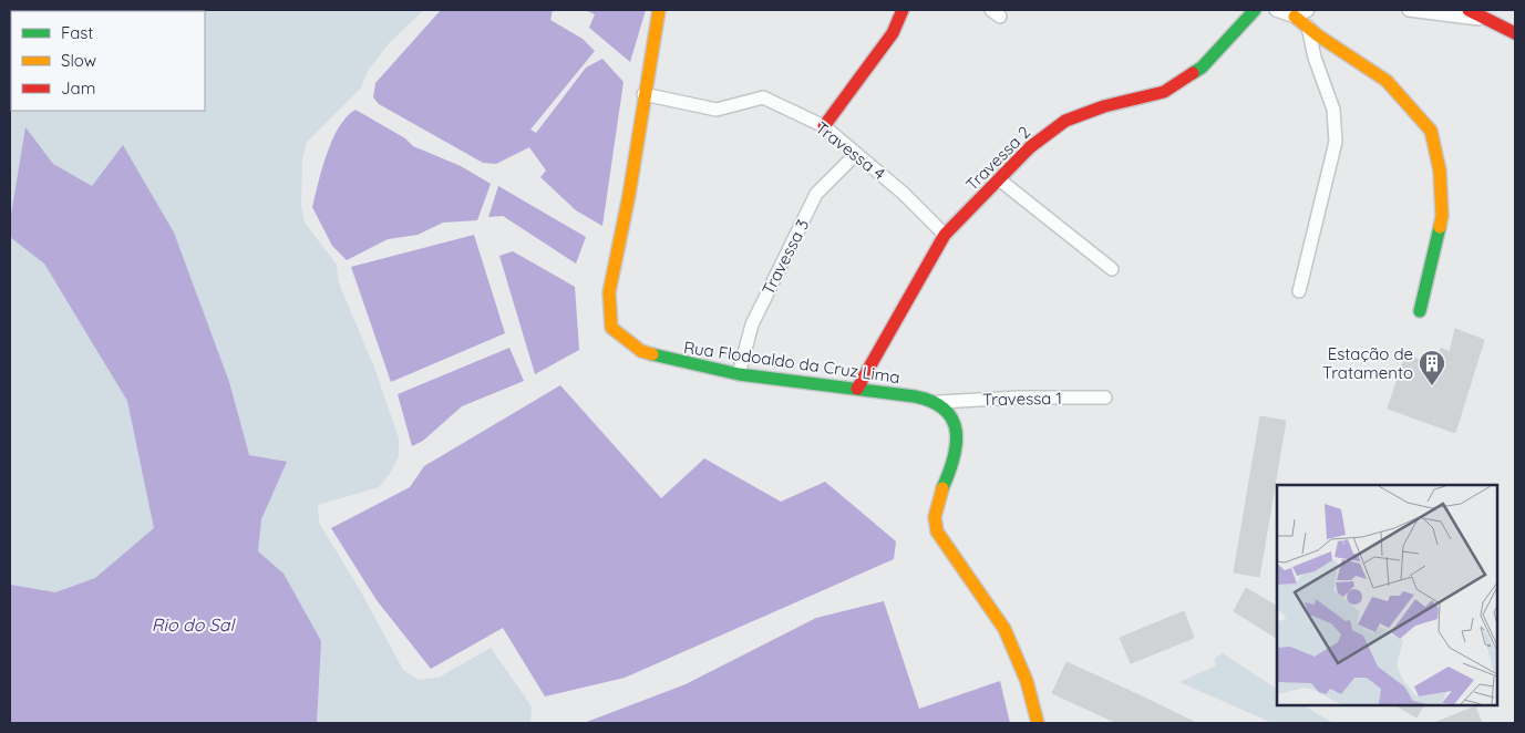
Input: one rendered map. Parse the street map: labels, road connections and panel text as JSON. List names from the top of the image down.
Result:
{
  "streets": {
    "street": [
      "Travessa 4",
      "Travessa 2",
      "Travessa 3",
      "Rua Flodoaldo da Cruz Lima",
      "Travessa 1"
    ]
  },
  "crossings": [
    ["Travessa 4", "Travessa 2"],
    ["Travessa 4", "Travessa 3"],
    ["Travessa 4", "Rua Flodoaldo da Cruz Lima"],
    ["Travessa 2", "Rua Flodoaldo da Cruz Lima"],
    ["Travessa 3", "Rua Flodoaldo da Cruz Lima"],
    ["Rua Flodoaldo da Cruz Lima", "Travessa 1"]
  ],
  "water": ["Rio do Sal"],
  "places": {
    "building": ["Estação de Tratamento"]
  },
  "legend": ["Fast", "Slow", "Jam"]
}
